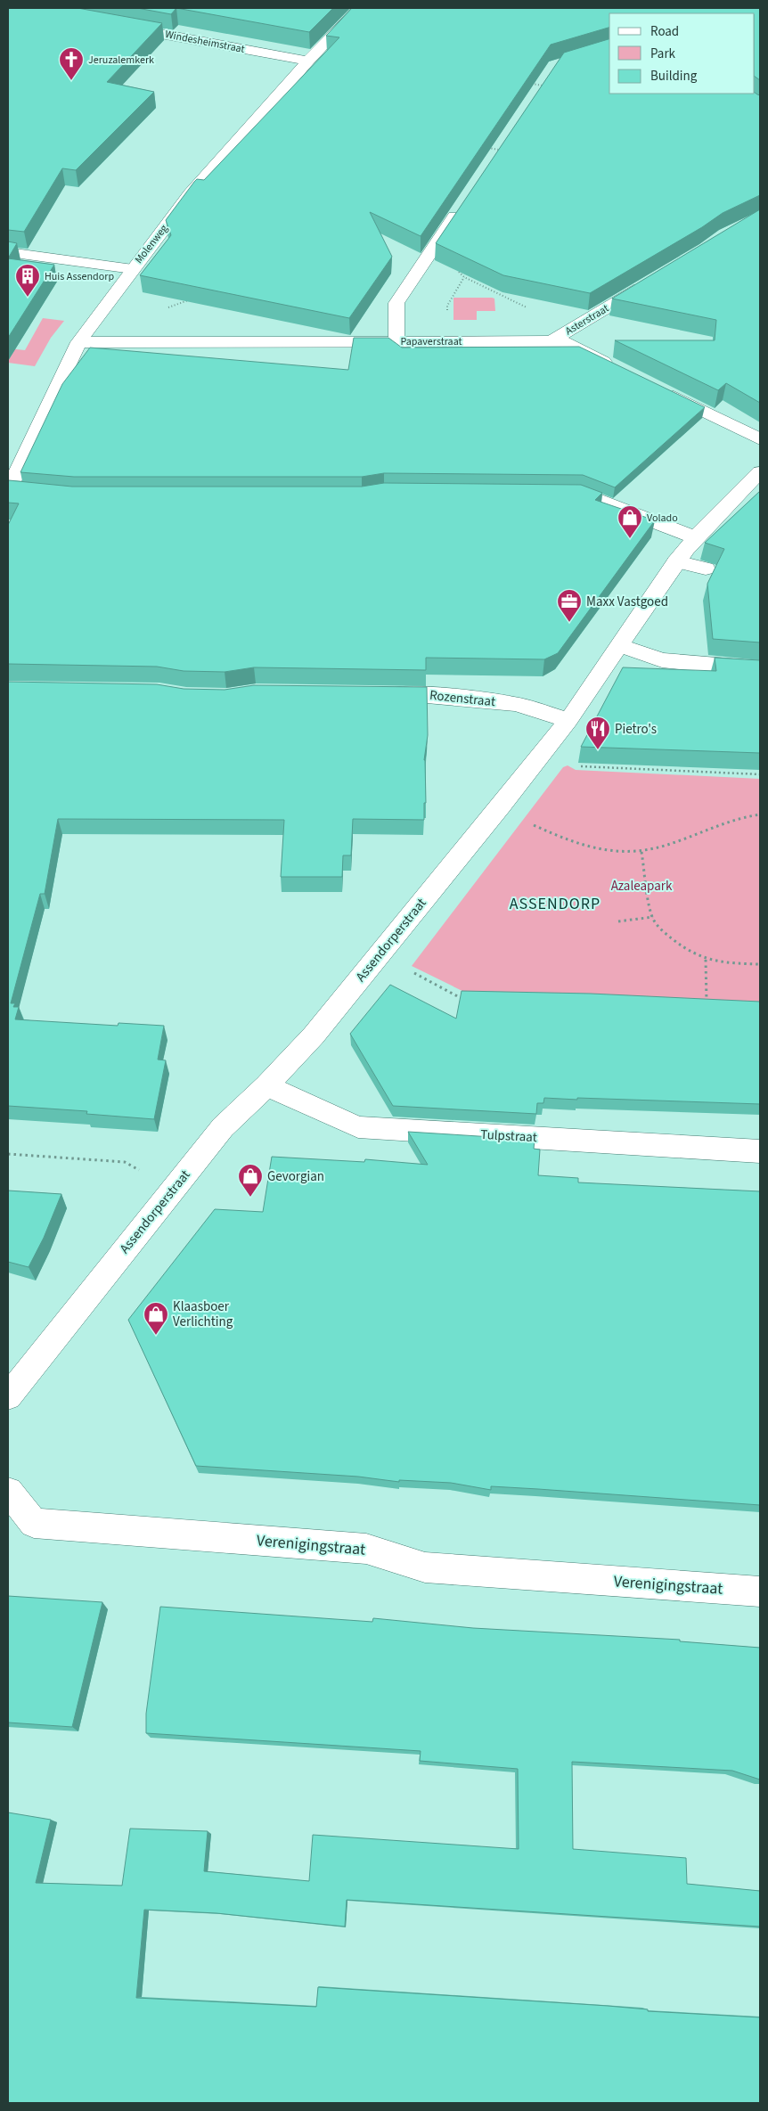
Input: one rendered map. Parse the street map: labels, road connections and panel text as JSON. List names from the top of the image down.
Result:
{
  "streets": {
    "street": [
      "Windesheimstraat",
      "Molenweg",
      "Asterstraat",
      "Papaverstraat",
      "Rozenstraat",
      "Assendorperstraat",
      "Tulpstraat",
      "Verenigingstraat"
    ]
  },
  "crossings": [
    ["Windesheimstraat", "Molenweg"],
    ["Molenweg", "Papaverstraat"],
    ["Asterstraat", "Papaverstraat"],
    ["Rozenstraat", "Assendorperstraat"],
    ["Assendorperstraat", "Tulpstraat"]
  ],
  "districts": ["ASSENDORP"],
  "parks": ["Azaleapark"],
  "places": {
    "church": ["Jeruzalemkerk"],
    "building": ["Huis Assendorp"],
    "shop": ["Volado", "Gevorgian", "Klaasboer Verlichting"],
    "office": ["Maxx Vastgoed"],
    "restaurant": ["Pietro's"]
  },
  "legend": ["Road", "Park", "Building"]
}
